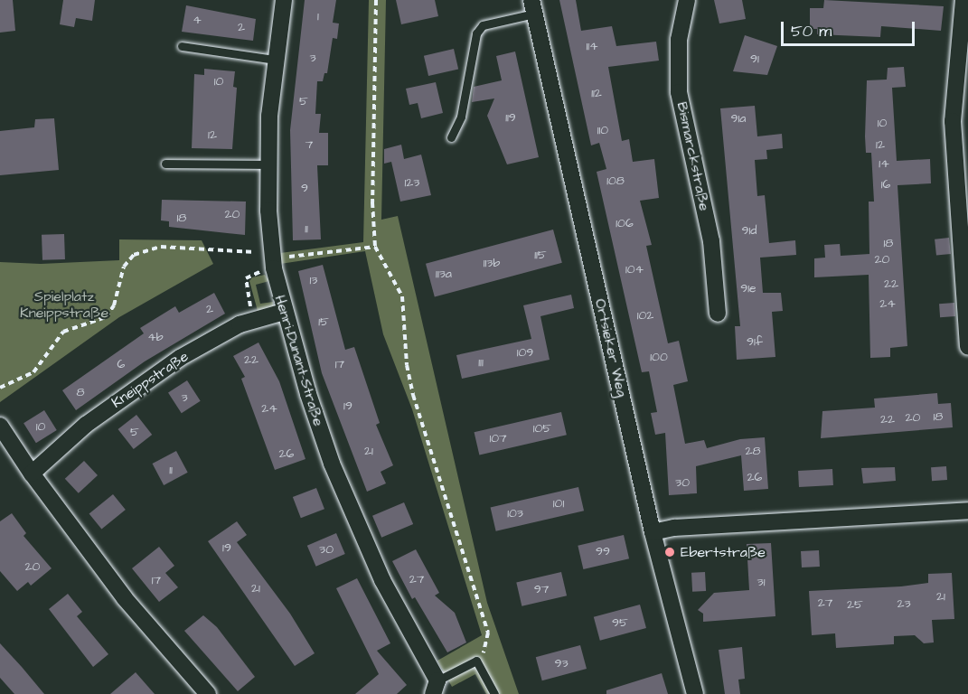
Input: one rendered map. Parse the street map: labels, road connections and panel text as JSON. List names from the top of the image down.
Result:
{
  "streets": {
    "street": [
      "Bismarckstraße",
      "Ortsieker Weg",
      "Henri-Dunant-Straße",
      "Kneippstraße"
    ]
  },
  "crossings": [
    ["Henri-Dunant-Straße", "Kneippstraße"]
  ],
  "parks": ["Spielplatz Kneippstraße"],
  "places": ["Ebertstraße"],
  "house_numbers": [
    "1",
    "4",
    "2",
    "114",
    "3",
    "91",
    "10",
    "112",
    "5",
    "119",
    "91a",
    "10",
    "110",
    "12",
    "7",
    "12",
    "14",
    "108",
    "123",
    "16",
    "9",
    "20",
    "18",
    "106",
    "11",
    "91d",
    "18",
    "115",
    "20",
    "113b",
    "104",
    "113a",
    "13",
    "22",
    "91e",
    "24",
    "2",
    "102",
    "15",
    "4b",
    "91f",
    "109",
    "100",
    "22",
    "111",
    "6",
    "17",
    "8",
    "3",
    "19",
    "24",
    "18",
    "20",
    "22",
    "10",
    "105",
    "5",
    "107",
    "21",
    "28",
    "26",
    "11",
    "26",
    "30",
    "101",
    "103",
    "19",
    "30",
    "99",
    "20",
    "27",
    "17",
    "31",
    "21",
    "97",
    "21",
    "27",
    "23",
    "25",
    "95",
    "93"
  ],
  "scale_bar": "50 m"
}
